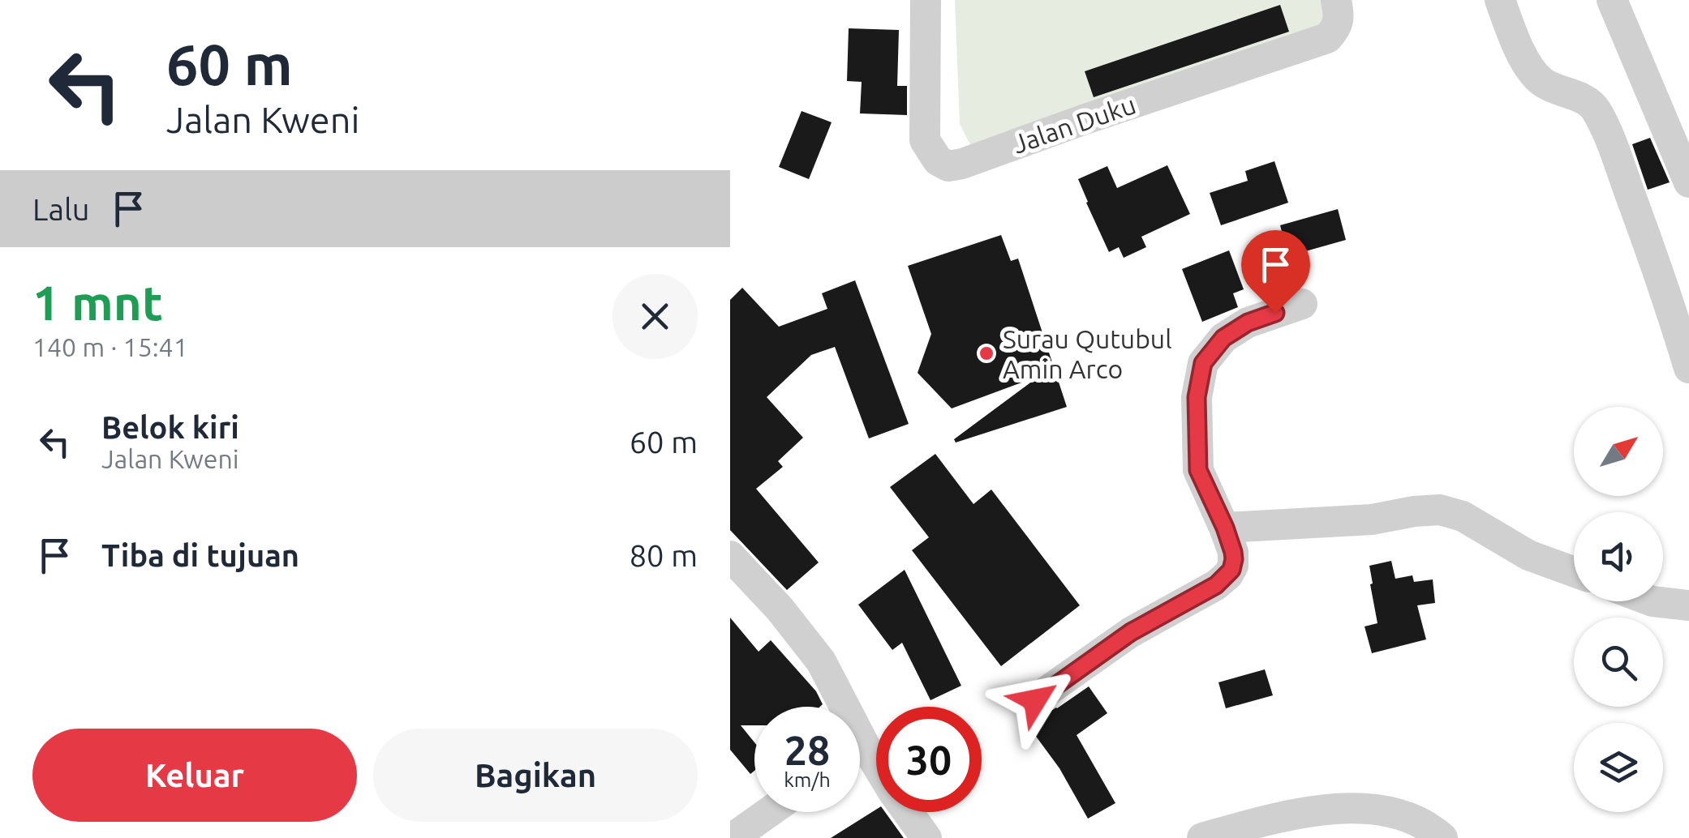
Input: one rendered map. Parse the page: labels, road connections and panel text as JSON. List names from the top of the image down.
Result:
{
  "streets": {
    "street": ["Jalan Duku"]
  },
  "places": ["Surau Qutubul Amin Arco"],
  "north": "top right",
  "page": {
    "turn": ["60 m", "Jalan Kweni"],
    "then": "Lalu",
    "heading": ["1 mnt", "140 m · 15:41"],
    "list": [
      {
        "name": "Belok kiri",
        "note": "Jalan Kweni",
        "value": "60 m"
      },
      {
        "name": "Tiba di tujuan",
        "value": "80 m"
      }
    ],
    "speed": "28 km/h",
    "limit": "30",
    "buttons": ["Keluar", "Bagikan"]
  }
}
